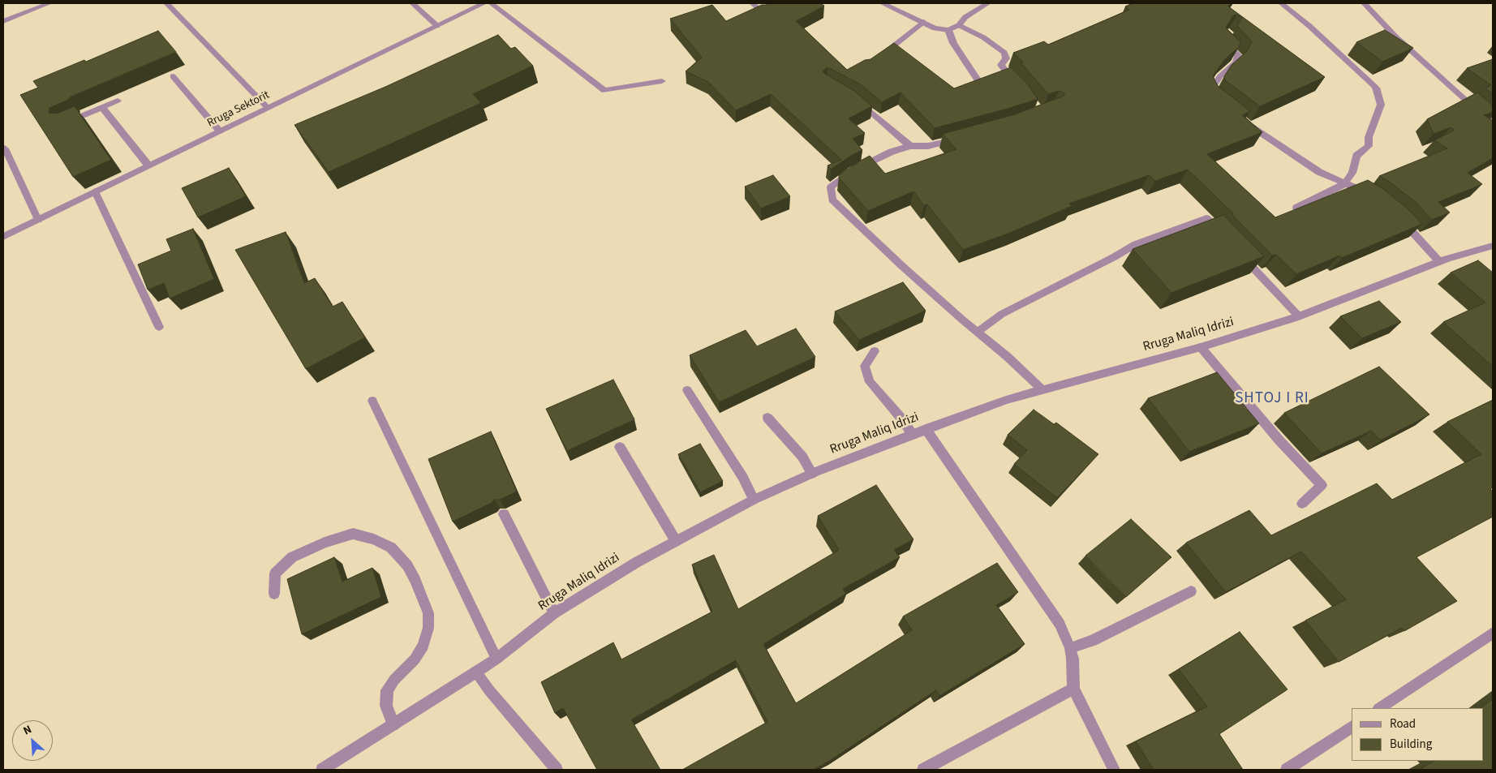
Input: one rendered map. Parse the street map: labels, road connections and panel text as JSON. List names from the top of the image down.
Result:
{
  "streets": {
    "street": ["Rruga Sektorit", "Rruga Maliq Idrizi"]
  },
  "districts": ["SHTOJ I RI"],
  "legend": ["Road", "Building"],
  "north": "top left"
}
